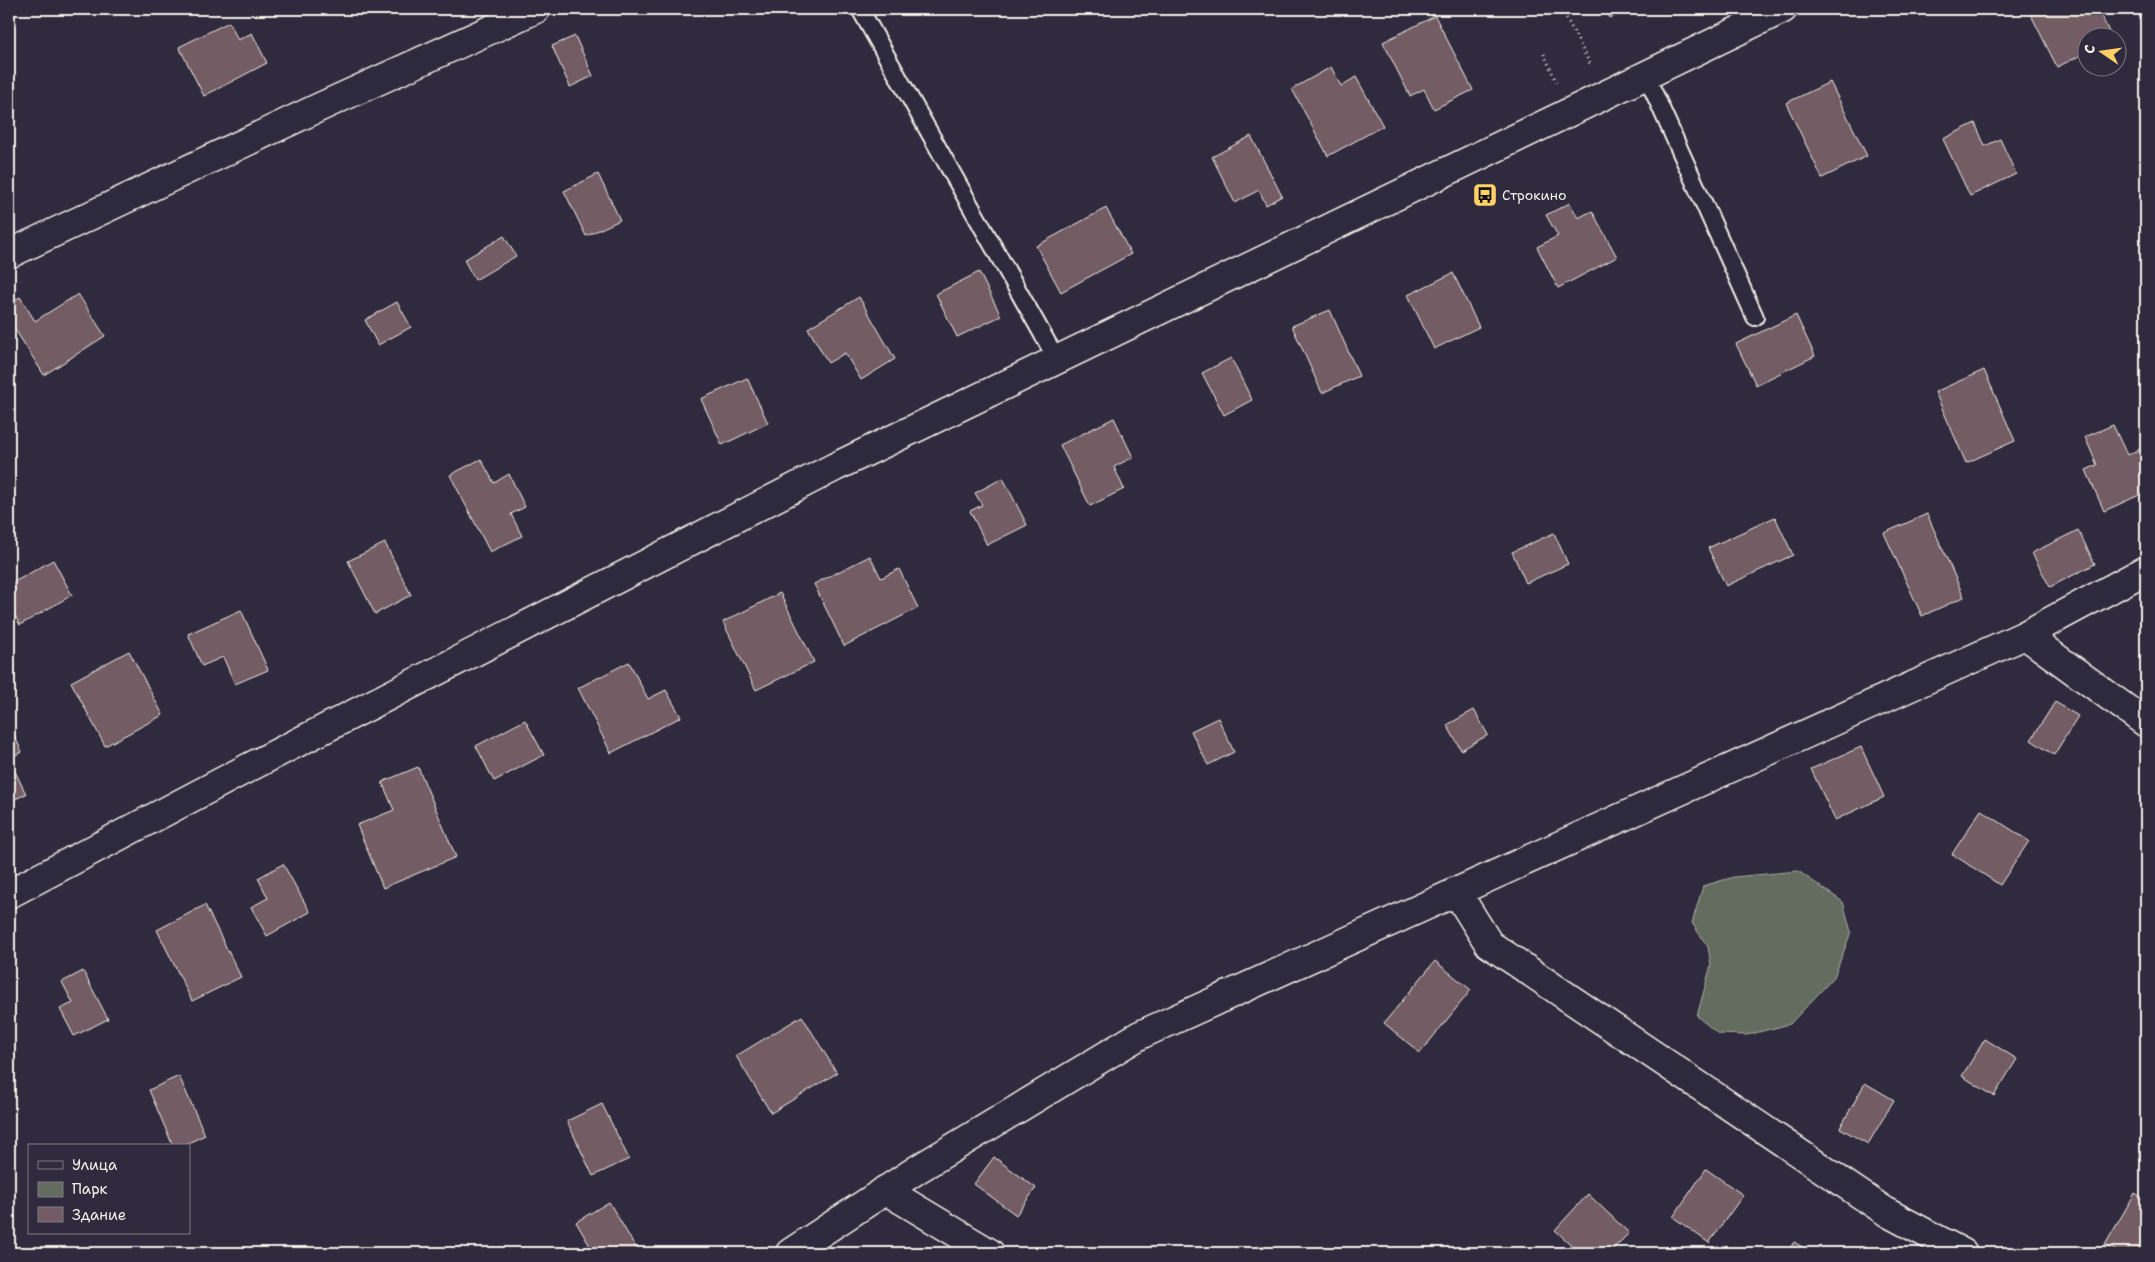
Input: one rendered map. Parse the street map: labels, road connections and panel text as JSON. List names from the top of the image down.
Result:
{
  "places": {
    "bus stop": ["Строкино"]
  },
  "legend": ["Улица", "Парк", "Здание"],
  "north": "left"
}
